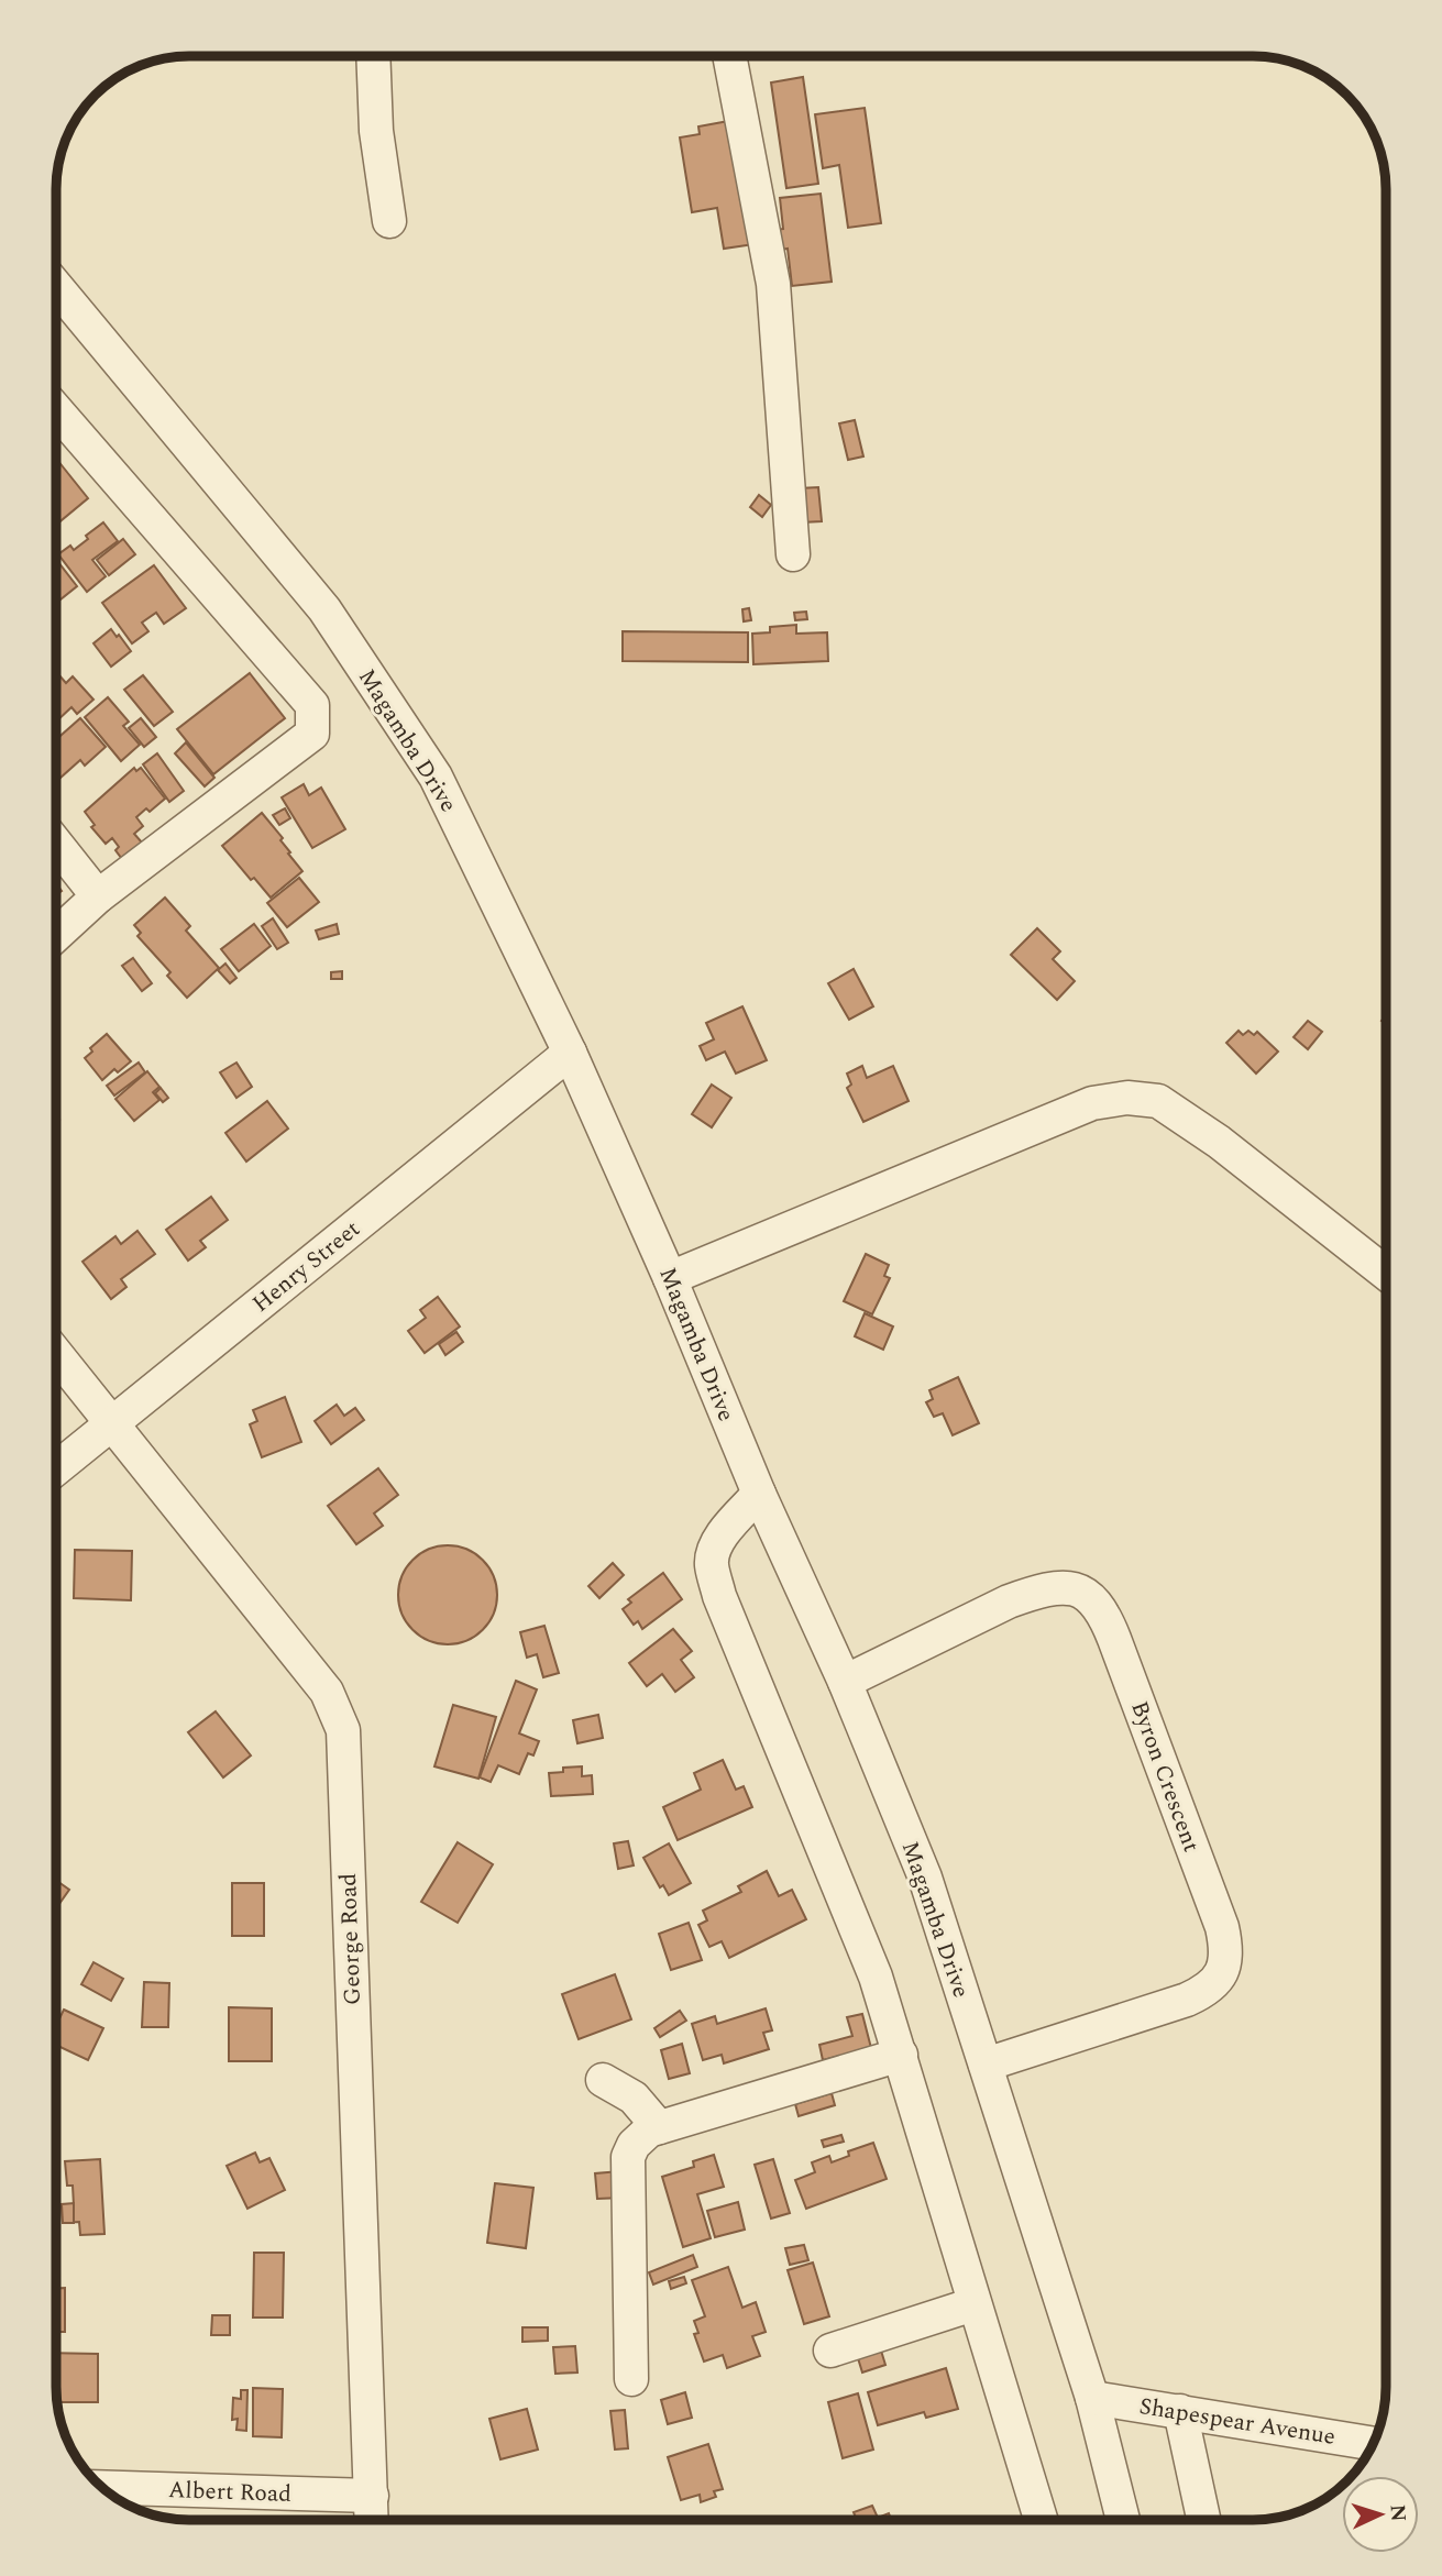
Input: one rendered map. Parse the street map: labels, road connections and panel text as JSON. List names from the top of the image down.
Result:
{
  "streets": {
    "street": [
      "Magamba Drive",
      "Henry Street",
      "Byron Crescent",
      "George Road",
      "Shapespear Avenue",
      "Albert Road"
    ]
  },
  "crossings": [
    ["Magamba Drive", "Henry Street"],
    ["Magamba Drive", "Byron Crescent"],
    ["Magamba Drive", "Shapespear Avenue"],
    ["Henry Street", "George Road"],
    ["George Road", "Albert Road"]
  ],
  "north": "right"
}
